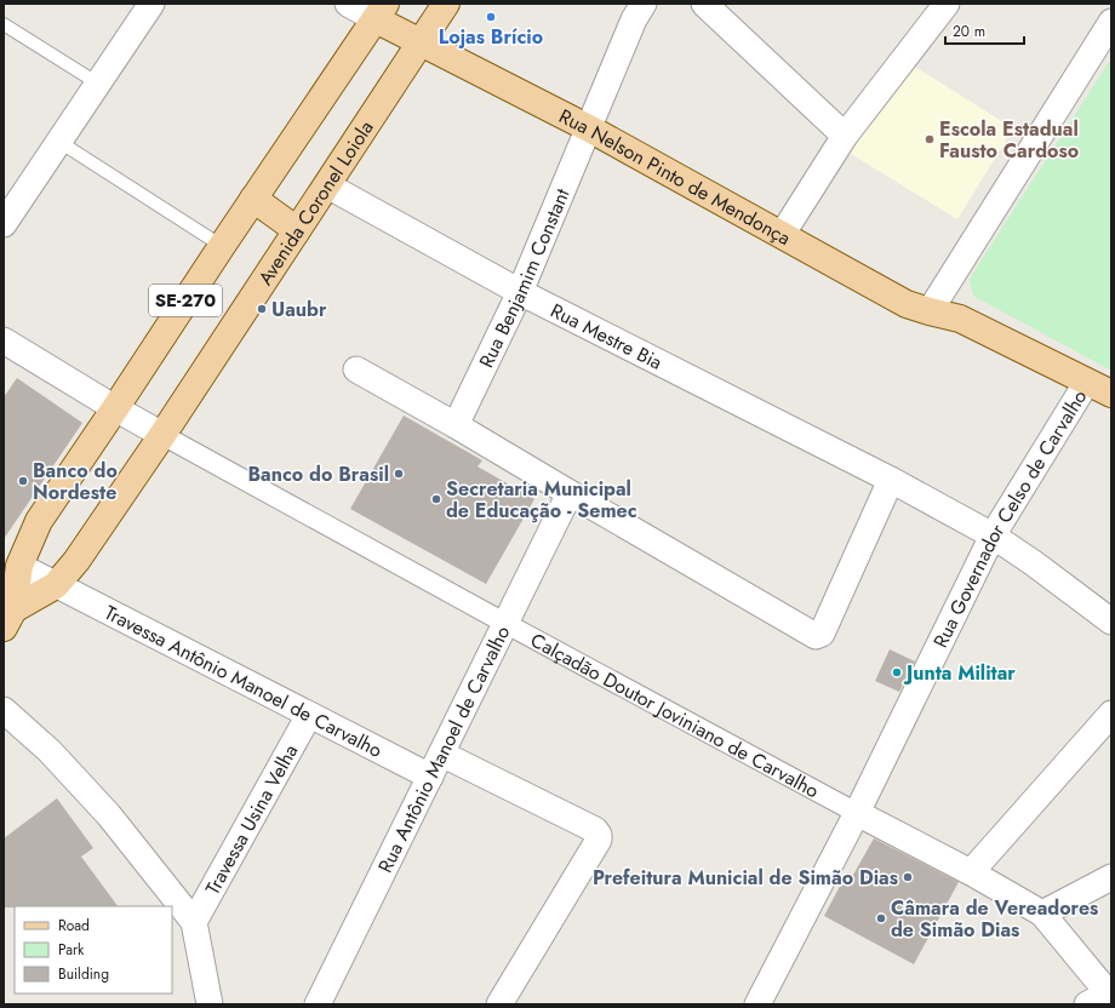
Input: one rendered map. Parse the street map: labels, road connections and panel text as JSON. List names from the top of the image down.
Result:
{
  "streets": {
    "main road": ["Rua Nelson Pinto de Mendonça", "Avenida Coronel Loiola", "SE-270"],
    "street": [
      "Rua Benjamim Constant",
      "Rua Mestre Bia",
      "Rua Governador Celso de Carvalho",
      "Travessa Antônio Manoel de Carvalho",
      "Calçadão Doutor Joviniano de Carvalho",
      "Rua Antônio Manoel de Carvalho",
      "Travessa Usina Velha"
    ]
  },
  "crossings": [
    ["Rua Nelson Pinto de Mendonça", "Avenida Coronel Loiola"],
    ["Rua Nelson Pinto de Mendonça", "Rua Benjamim Constant"],
    ["Rua Nelson Pinto de Mendonça", "Rua Governador Celso de Carvalho"],
    ["Avenida Coronel Loiola", "Rua Mestre Bia"],
    ["Avenida Coronel Loiola", "Travessa Antônio Manoel de Carvalho"],
    ["Avenida Coronel Loiola", "Calçadão Doutor Joviniano de Carvalho"],
    ["Rua Benjamim Constant", "Rua Mestre Bia"],
    ["Rua Mestre Bia", "Rua Governador Celso de Carvalho"],
    ["Rua Governador Celso de Carvalho", "Calçadão Doutor Joviniano de Carvalho"],
    ["Travessa Antônio Manoel de Carvalho", "Rua Antônio Manoel de Carvalho"],
    ["Travessa Antônio Manoel de Carvalho", "Travessa Usina Velha"],
    ["Calçadão Doutor Joviniano de Carvalho", "Rua Antônio Manoel de Carvalho"]
  ],
  "places": [
    "Lojas Brício",
    "Escola Estadual Fausto Cardoso",
    "Uaubr",
    "Banco do Brasil",
    "Banco do Nordeste",
    "Secretaria Municipal de Educação - Semec",
    "Junta Militar",
    "Prefeitura Municial de Simão Dias",
    "Câmara de Vereadores de Simão Dias"
  ],
  "legend": ["Road", "Park", "Building"],
  "scale_bar": "20 m"
}
